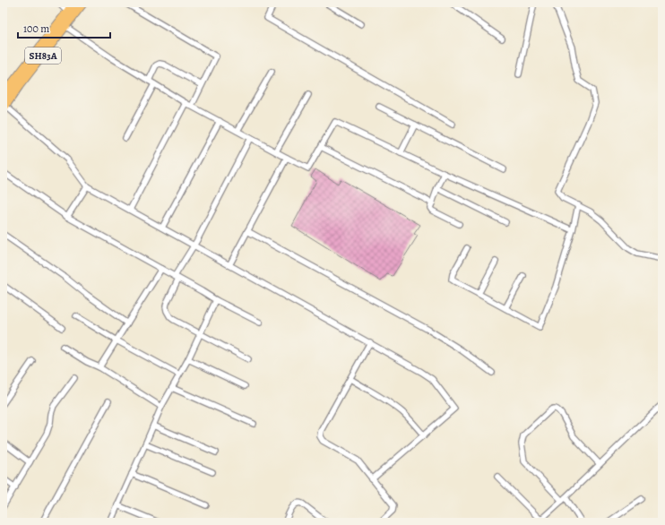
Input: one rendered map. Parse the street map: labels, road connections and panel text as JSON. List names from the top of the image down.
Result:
{
  "streets": {
    "main road": ["SH83A"]
  },
  "scale_bar": "100 m"
}
